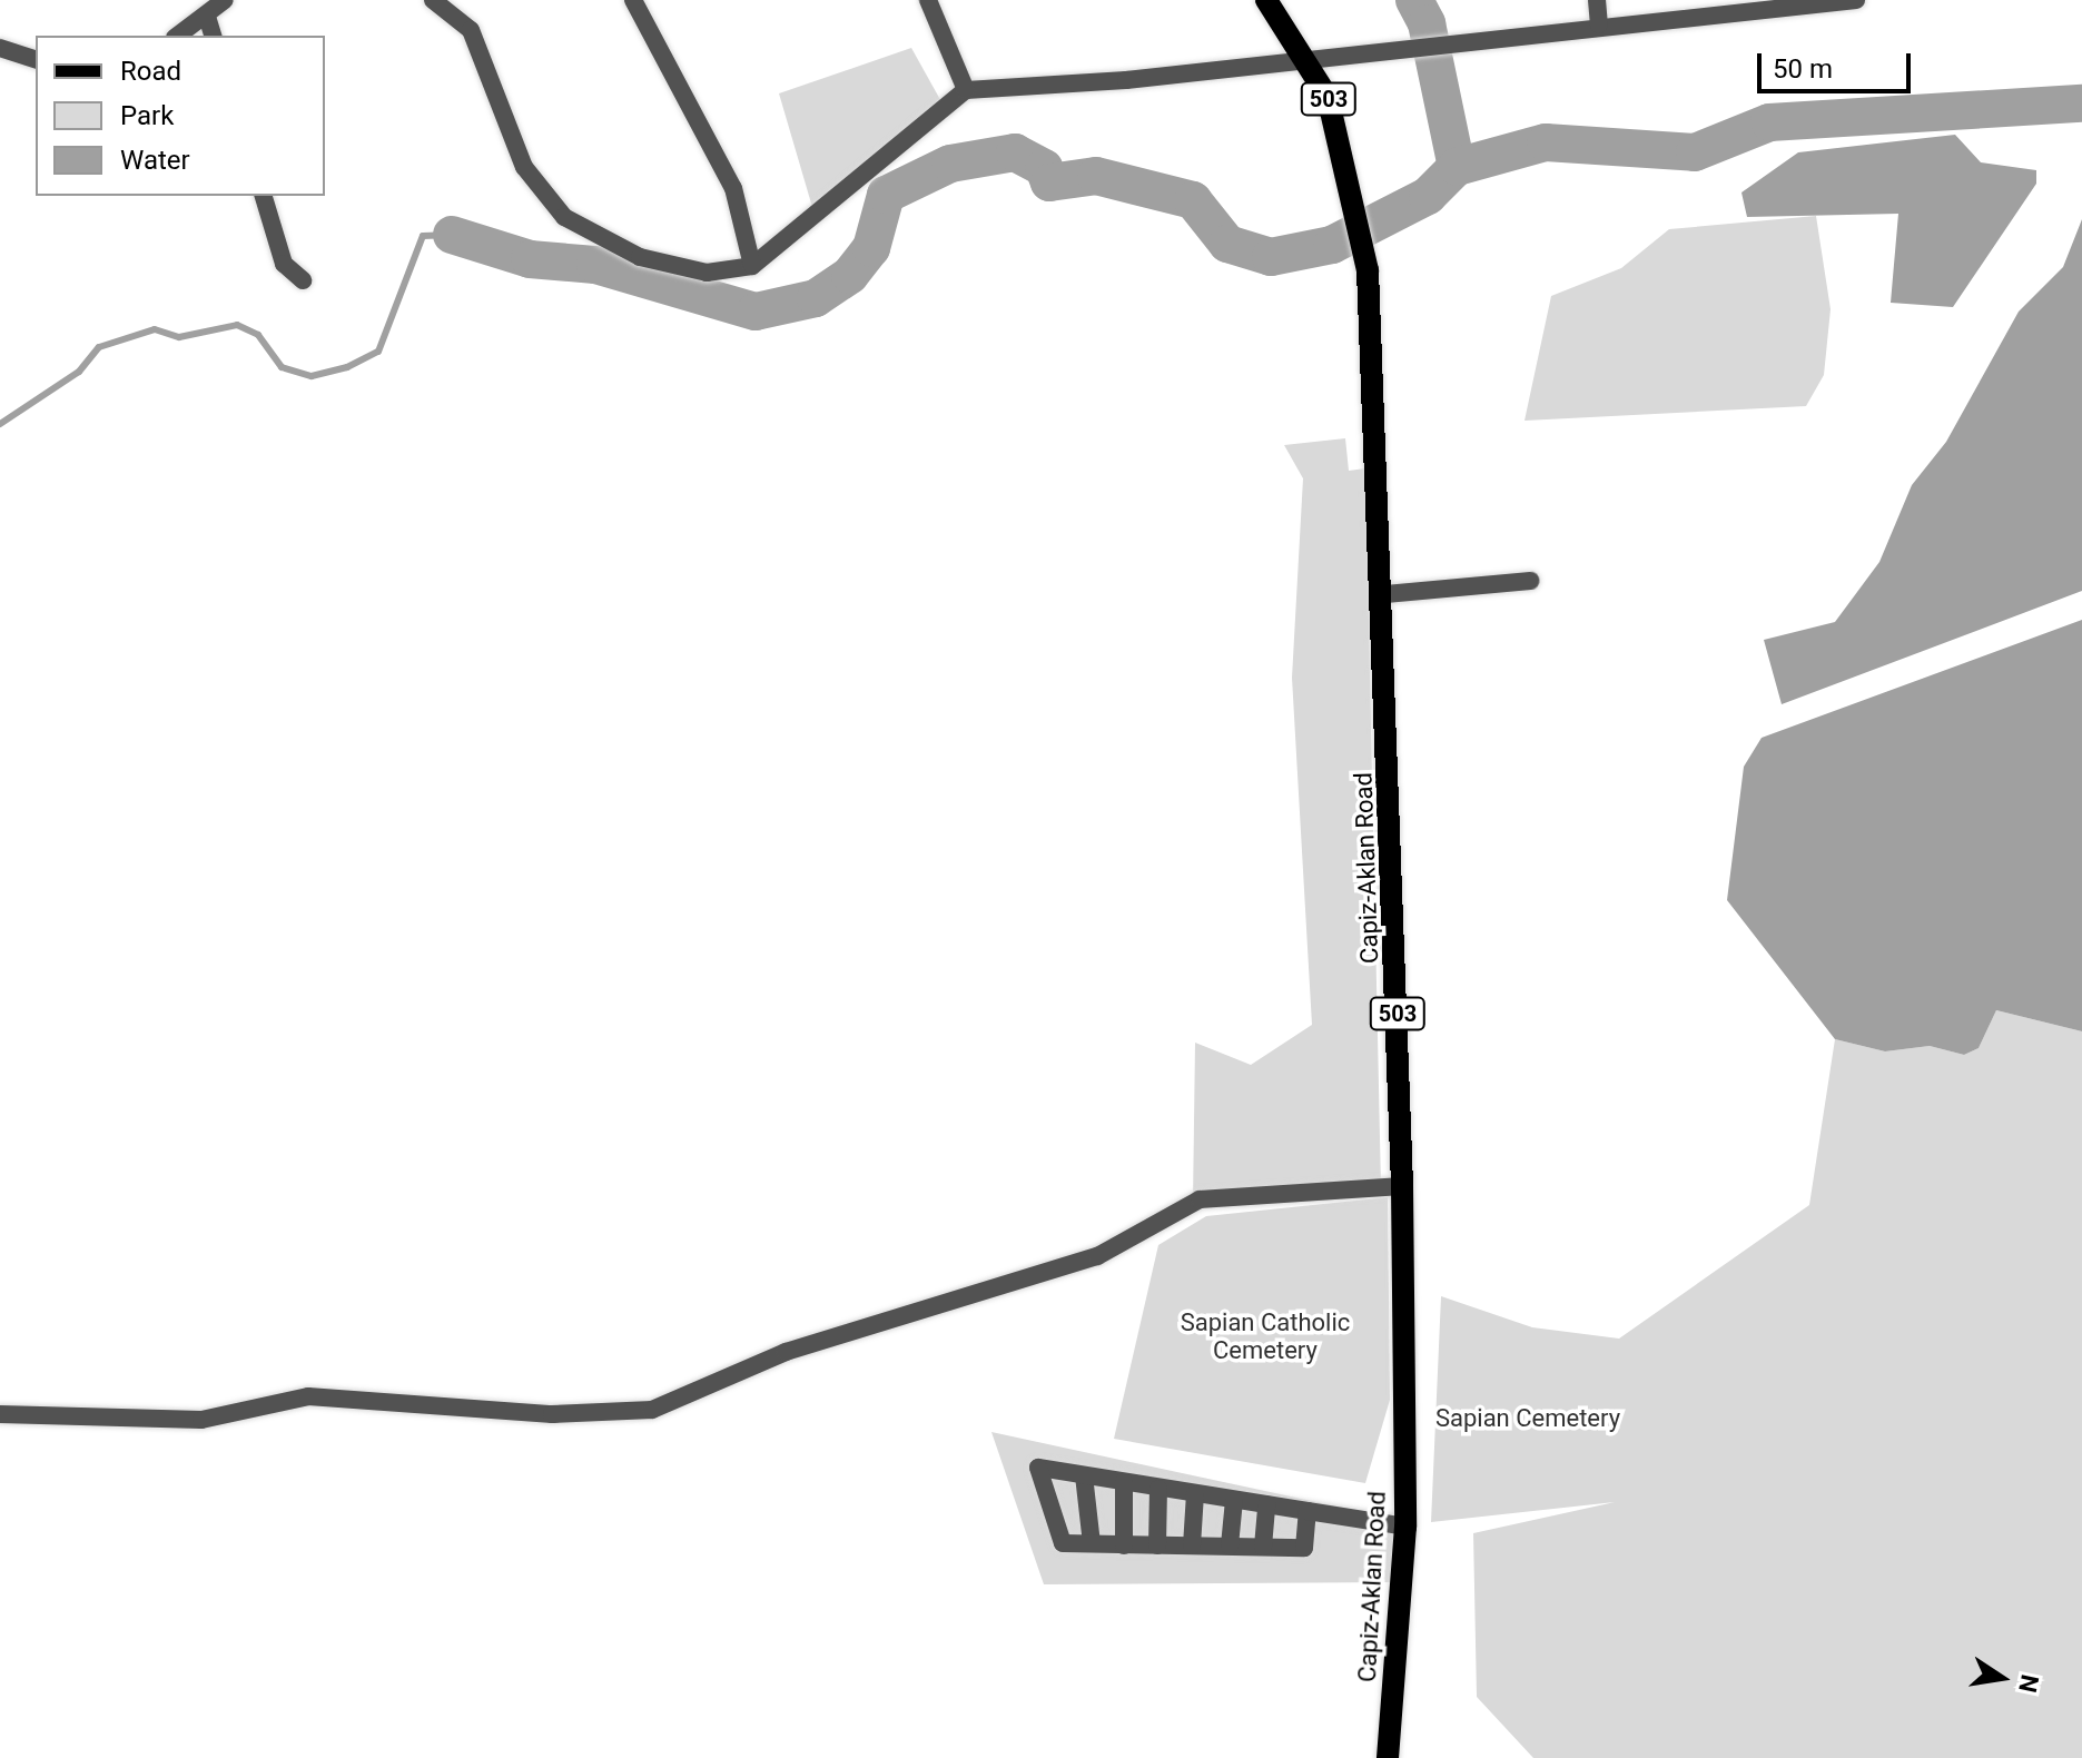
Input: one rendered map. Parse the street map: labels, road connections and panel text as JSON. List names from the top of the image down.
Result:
{
  "streets": {
    "main road": ["503", "Capiz-Aklan Road"]
  },
  "parks": ["Sapian Catholic Cemetery", "Sapian Cemetery"],
  "legend": ["Road", "Park", "Water"],
  "scale_bar": "50 m",
  "north": "right"
}
